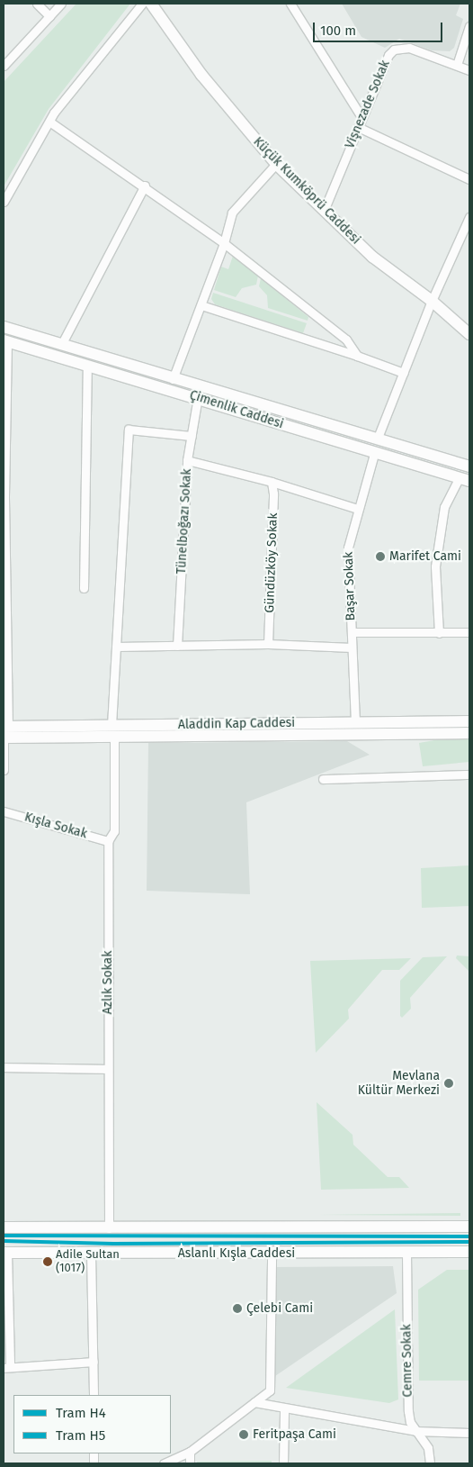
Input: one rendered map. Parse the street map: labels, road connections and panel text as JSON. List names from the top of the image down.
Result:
{
  "streets": {
    "street": [
      "Vişnezade Sokak",
      "Küçük Kumköprü Caddesi",
      "Çimenlik Caddesi",
      "Tünelboğazı Sokak",
      "Gündüzköy Sokak",
      "Başar Sokak",
      "Aladdin Kap Caddesi",
      "Kışla Sokak",
      "Azlık Sokak",
      "Aslanlı Kışla Caddesi",
      "Cemre Sokak"
    ]
  },
  "crossings": [
    ["Vişnezade Sokak", "Küçük Kumköprü Caddesi"],
    ["Çimenlik Caddesi", "Tünelboğazı Sokak"],
    ["Çimenlik Caddesi", "Başar Sokak"],
    ["Başar Sokak", "Aladdin Kap Caddesi"],
    ["Aladdin Kap Caddesi", "Azlık Sokak"],
    ["Kışla Sokak", "Azlık Sokak"],
    ["Azlık Sokak", "Aslanlı Kışla Caddesi"],
    ["Aslanlı Kışla Caddesi", "Cemre Sokak"]
  ],
  "places": [
    "Marifet Cami",
    "Mevlana Kültür Merkezi",
    "Adile Sultan (1017)",
    "Çelebi Cami",
    "Feritpaşa Cami"
  ],
  "lines": ["tram line H5", "tram line H4"],
  "legend": ["Tram H4", "Tram H5"],
  "scale_bar": "100 m"
}
